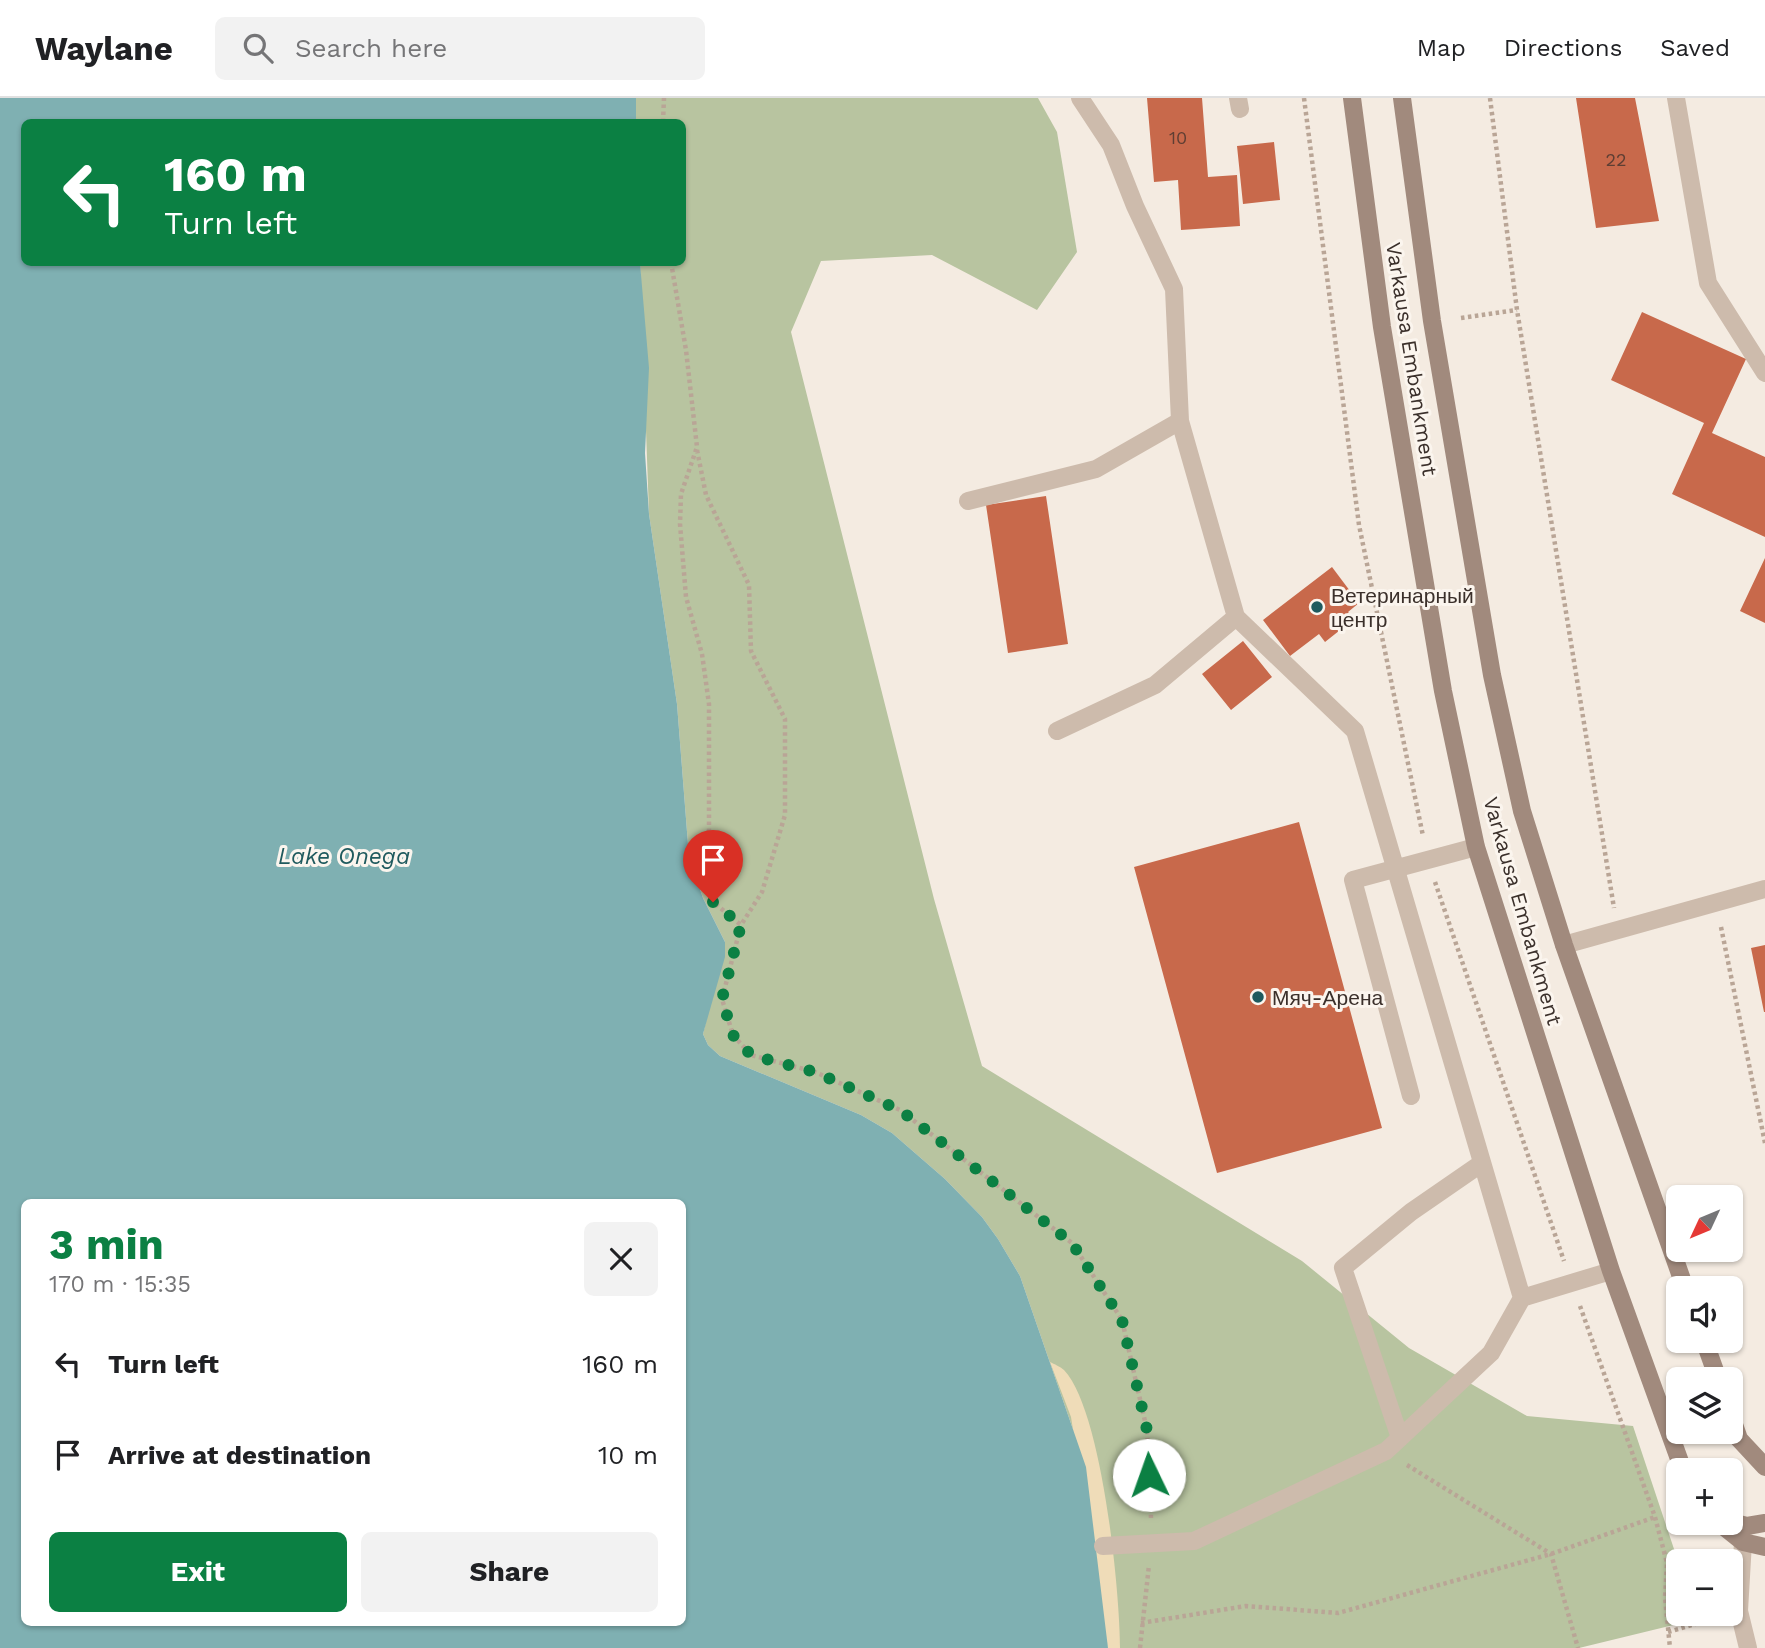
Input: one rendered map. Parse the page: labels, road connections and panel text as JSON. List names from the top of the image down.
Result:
{
  "streets": {
    "main road": ["Varkausa Embankment"]
  },
  "water": ["Lake Onega"],
  "places": ["Ветеринарный центр", "Мяч-Арена"],
  "house_numbers": ["10", "22"],
  "north": "bottom left",
  "page": {
    "header": "Waylane",
    "search": "Search here",
    "nav": ["Map", "Directions", "Saved"],
    "turn": ["160 m", "Turn left"],
    "map_buttons": ["+", "−"],
    "heading": ["3 min", "170 m · 15:35"],
    "list": [
      {
        "name": "Turn left",
        "value": "160 m"
      },
      {
        "name": "Arrive at destination",
        "value": "10 m"
      }
    ],
    "buttons": ["Exit", "Share"]
  }
}
